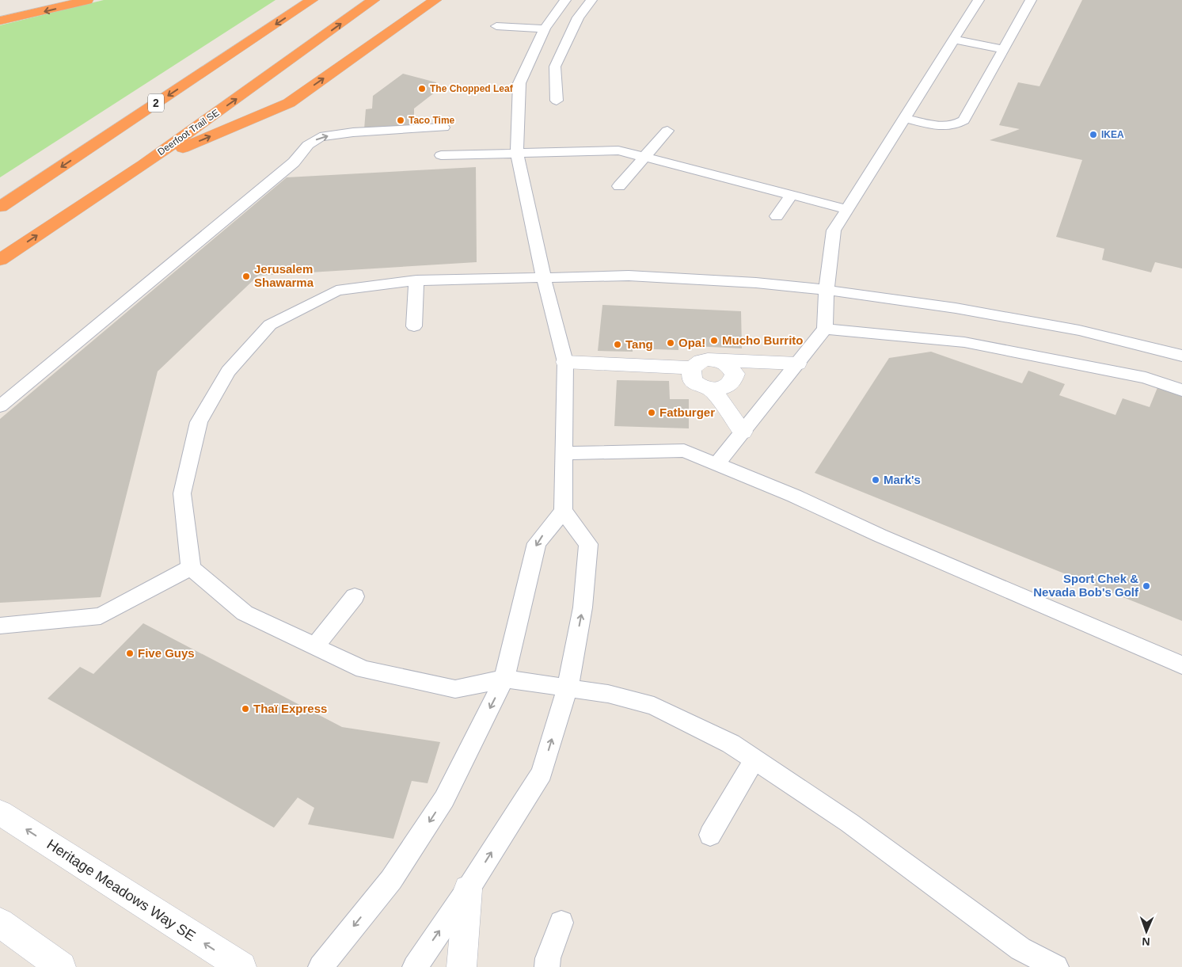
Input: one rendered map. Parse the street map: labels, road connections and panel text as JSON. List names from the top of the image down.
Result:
{
  "streets": {
    "highway": ["2", "Deerfoot Trail SE"],
    "street": ["Heritage Meadows Way SE"]
  },
  "one_way": ["Heritage Meadows Way SE"],
  "places": [
    "The Chopped Leaf",
    "Taco Time",
    "IKEA",
    "Jerusalem Shawarma",
    "Mucho Burrito",
    "Opa!",
    "Tang",
    "Fatburger",
    "Mark's",
    "Sport Chek & Nevada Bob's Golf",
    "Five Guys",
    "Thaï Express"
  ],
  "north": "bottom"
}
